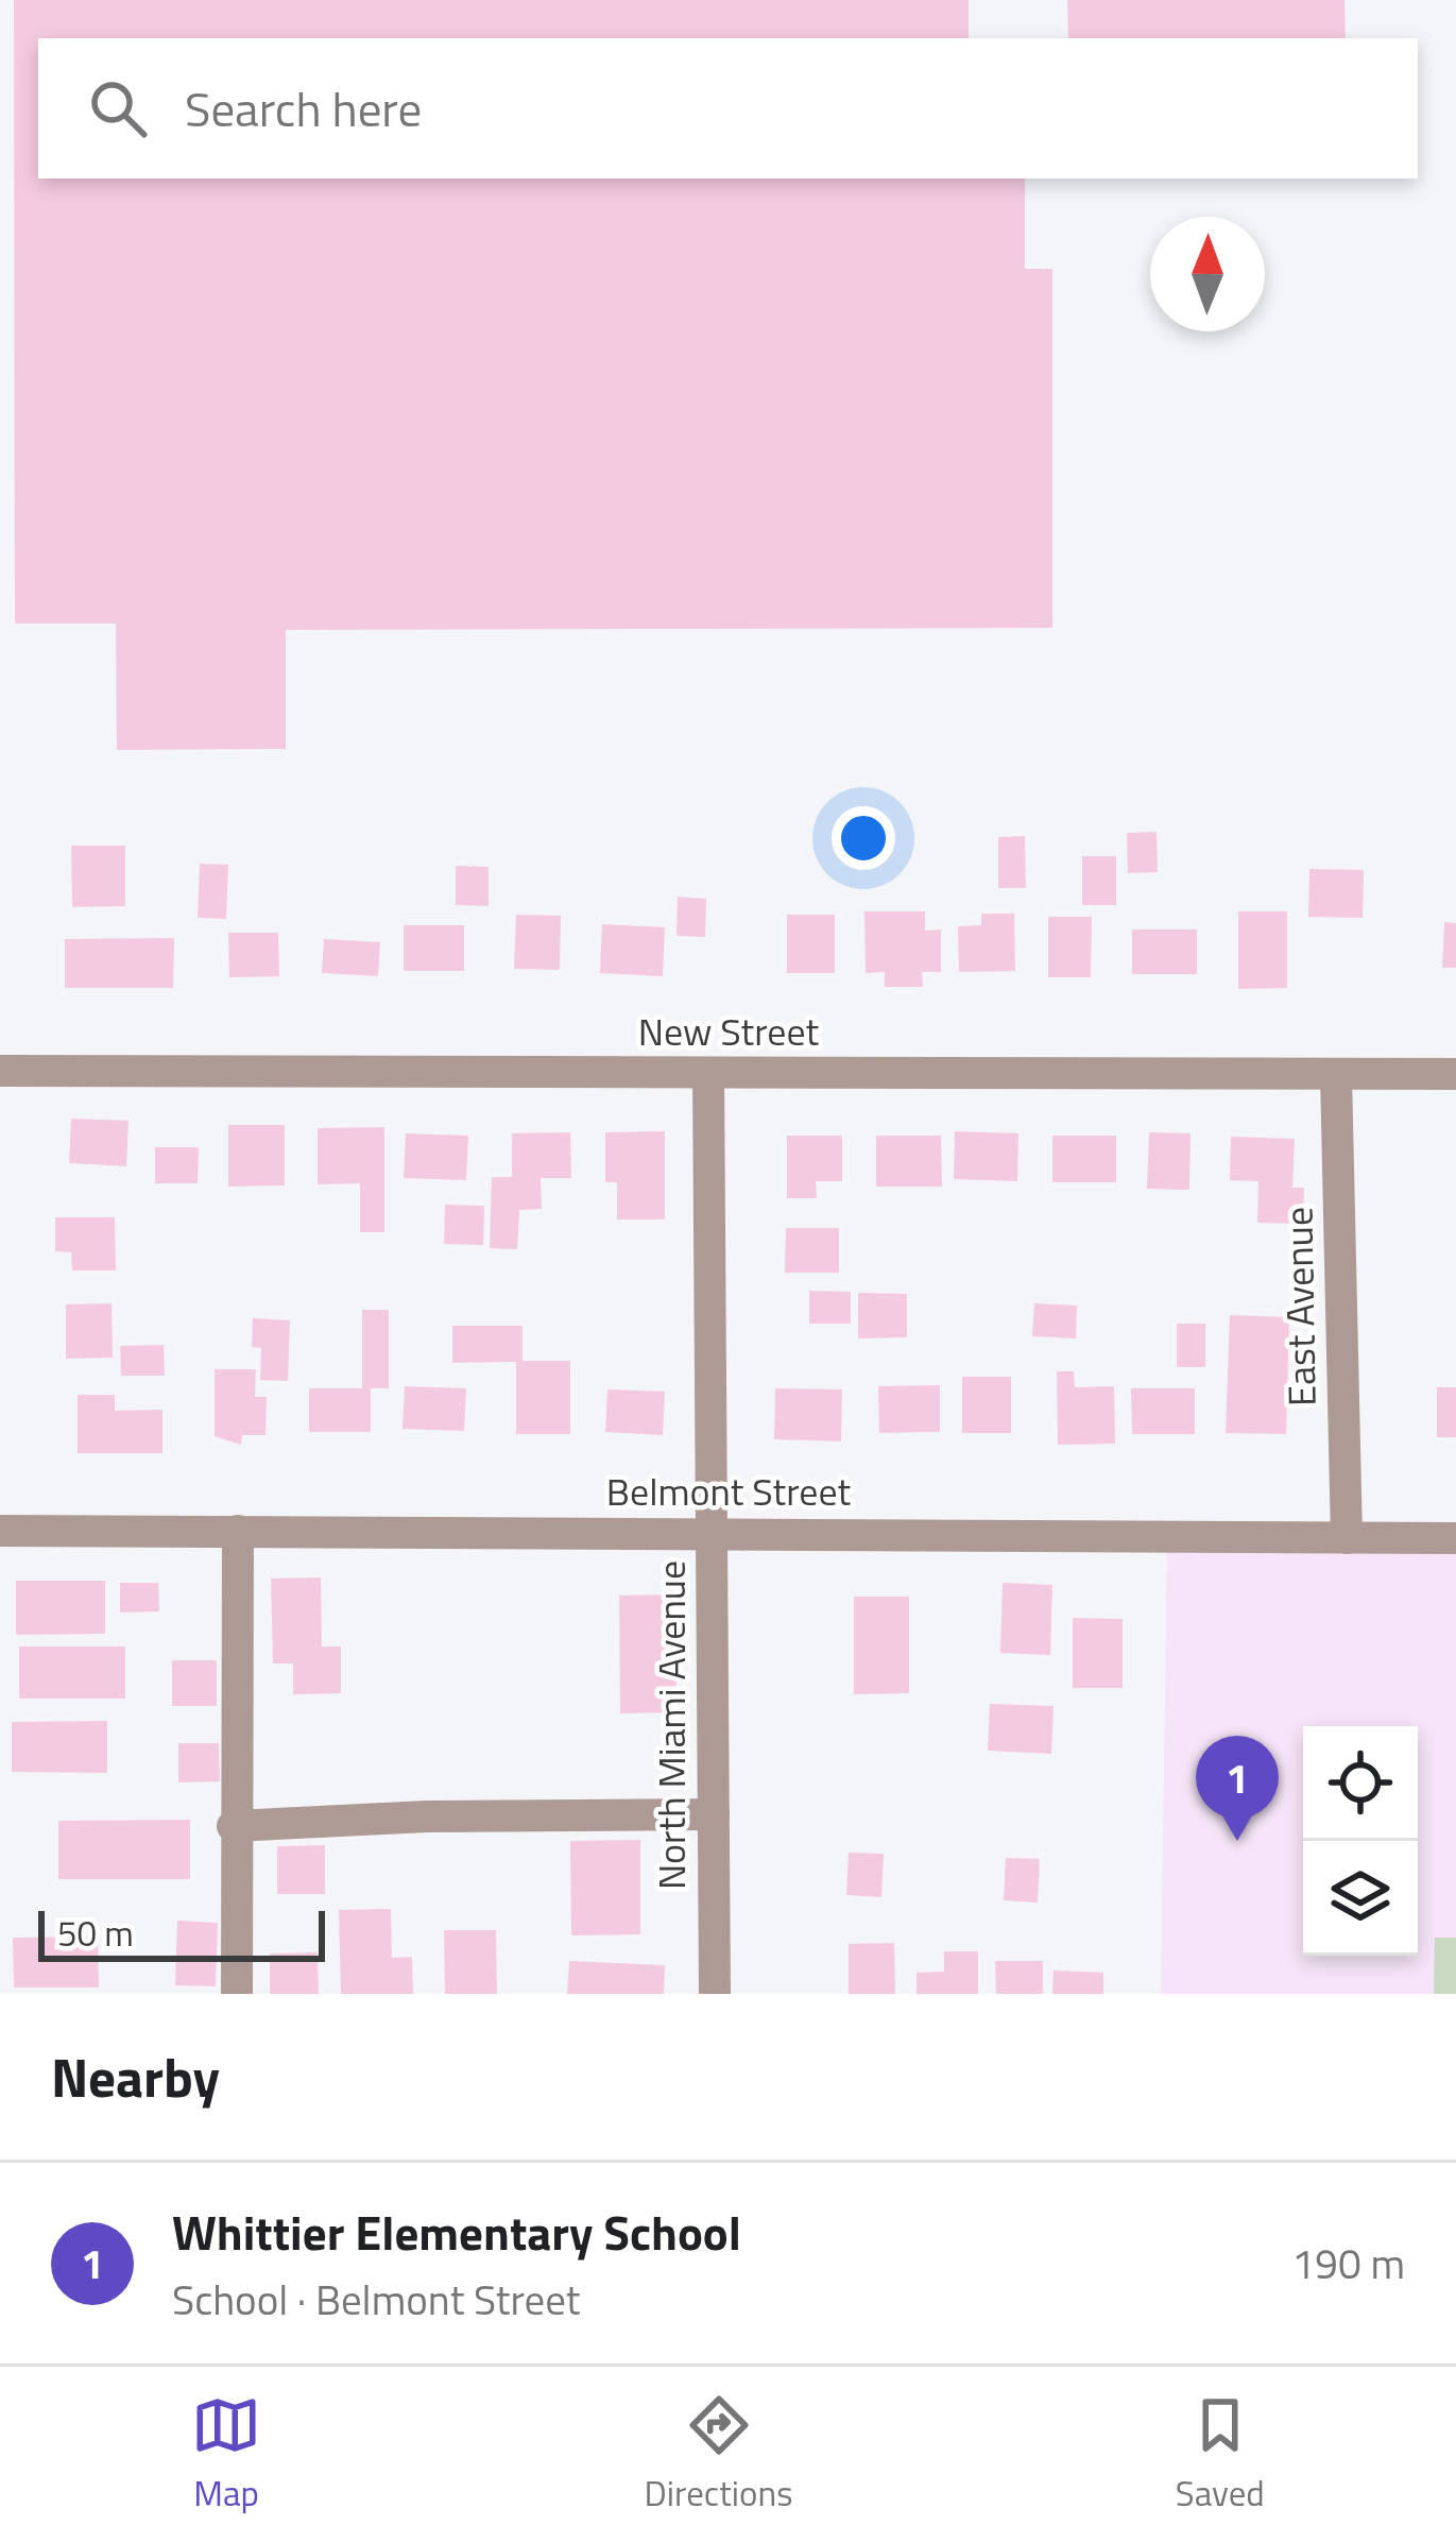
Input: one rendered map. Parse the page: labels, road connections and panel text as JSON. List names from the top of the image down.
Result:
{
  "streets": {
    "street": [
      "New Street",
      "East Avenue",
      "Belmont Street",
      "North Miami Avenue"
    ]
  },
  "crossings": [
    ["New Street", "East Avenue"],
    ["New Street", "North Miami Avenue"],
    ["East Avenue", "Belmont Street"],
    ["Belmont Street", "North Miami Avenue"]
  ],
  "scale_bar": "50 m",
  "north": "top",
  "page": {
    "search": "Search here",
    "pins": "1",
    "scale": "50 m",
    "heading": "Nearby",
    "list": [
      {
        "mark": "1",
        "name": "Whittier Elementary School",
        "note": "School · Belmont Street",
        "value": "190 m"
      }
    ],
    "nav": ["Map", "Directions", "Saved"]
  }
}
